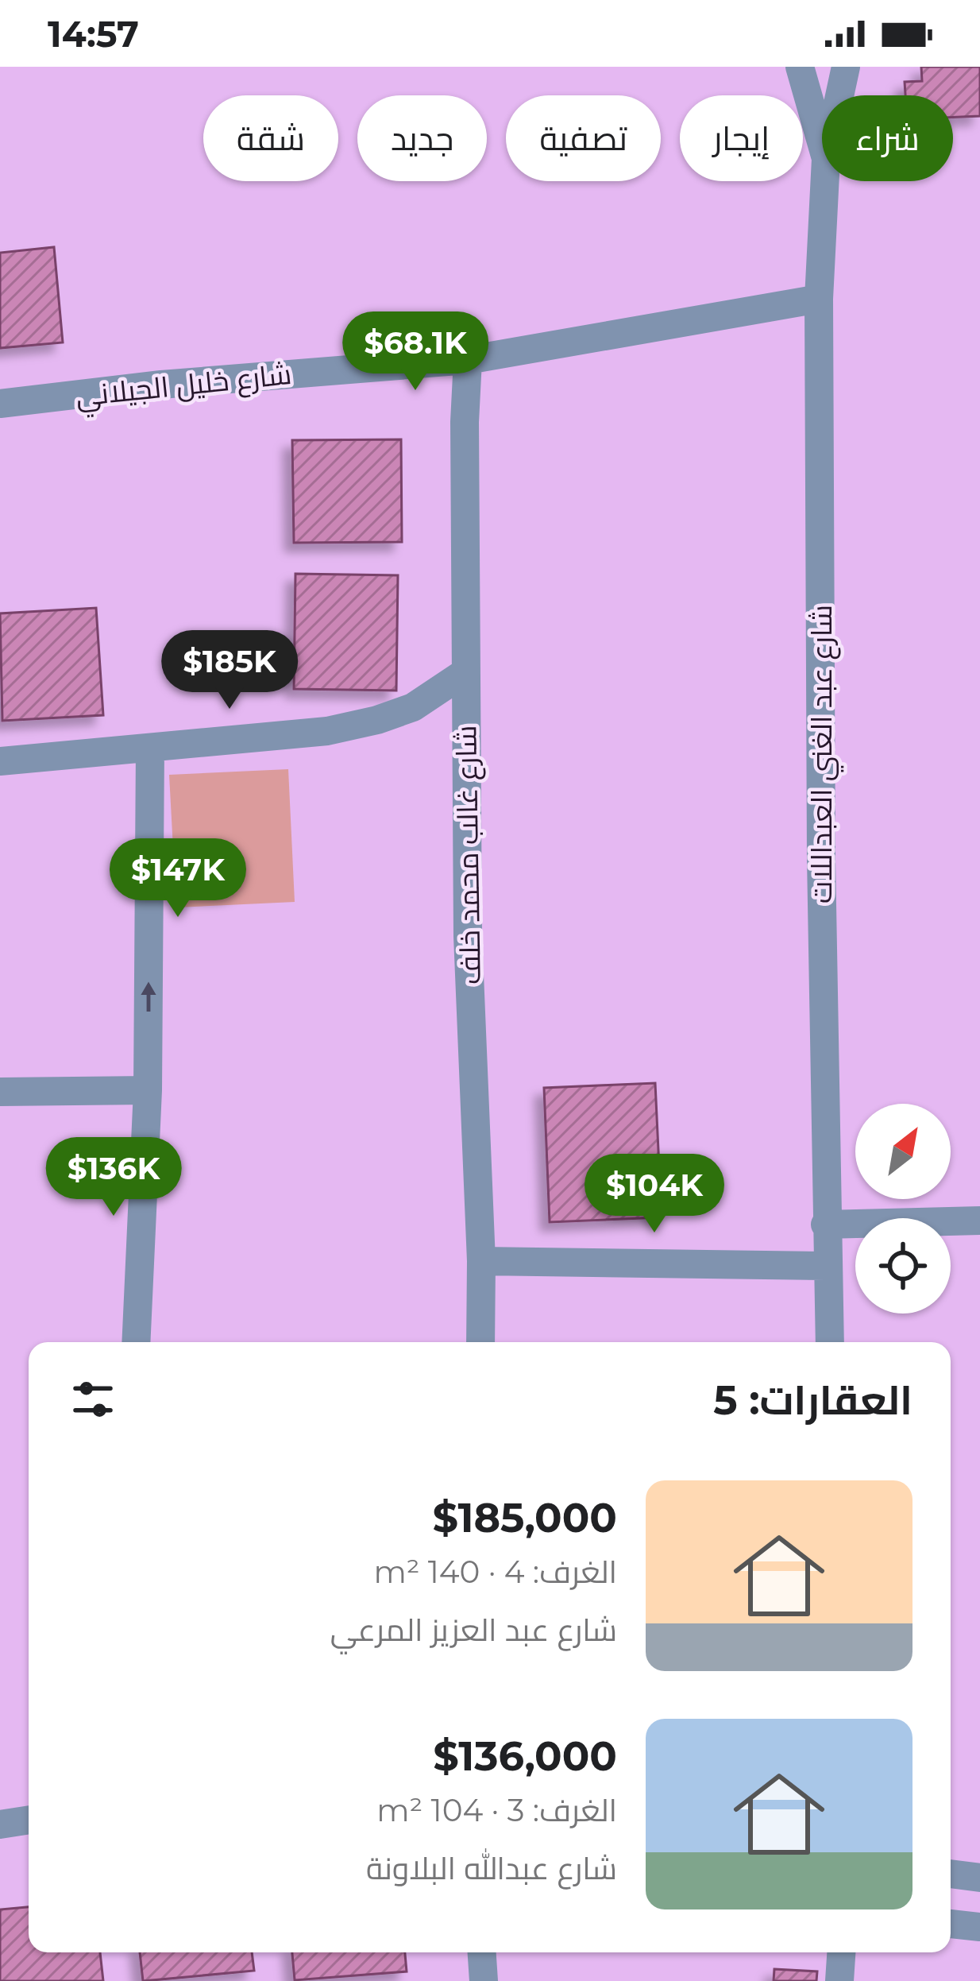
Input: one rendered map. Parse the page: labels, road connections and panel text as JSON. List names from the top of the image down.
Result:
{
  "streets": {
    "street": ["شارع خليل الجيلاني", "شارع عبد الغني العبداللات", "شارع غالب محمد خلف"]
  },
  "crossings": [
    ["شارع خليل الجيلاني", "شارع عبد الغني العبداللات"],
    ["شارع خليل الجيلاني", "شارع غالب محمد خلف"]
  ],
  "north": "top right",
  "page": {
    "status": "14:57",
    "chip": [
      "شراء",
      "إيجار",
      "تصفية",
      "جديد",
      "شقة"
    ],
    "price": [
      "$68.1K",
      "$185K",
      "$147K",
      "$136K",
      "$104K"
    ],
    "heading": "العقارات: 5",
    "list": [
      {
        "name": "$185,000",
        "note": "الغرف: 4 · 140 m² · شارع عبد العزيز المرعي"
      },
      {
        "name": "$136,000",
        "note": "الغرف: 3 · 104 m² · شارع عبدالله البلاونة"
      }
    ]
  }
}
